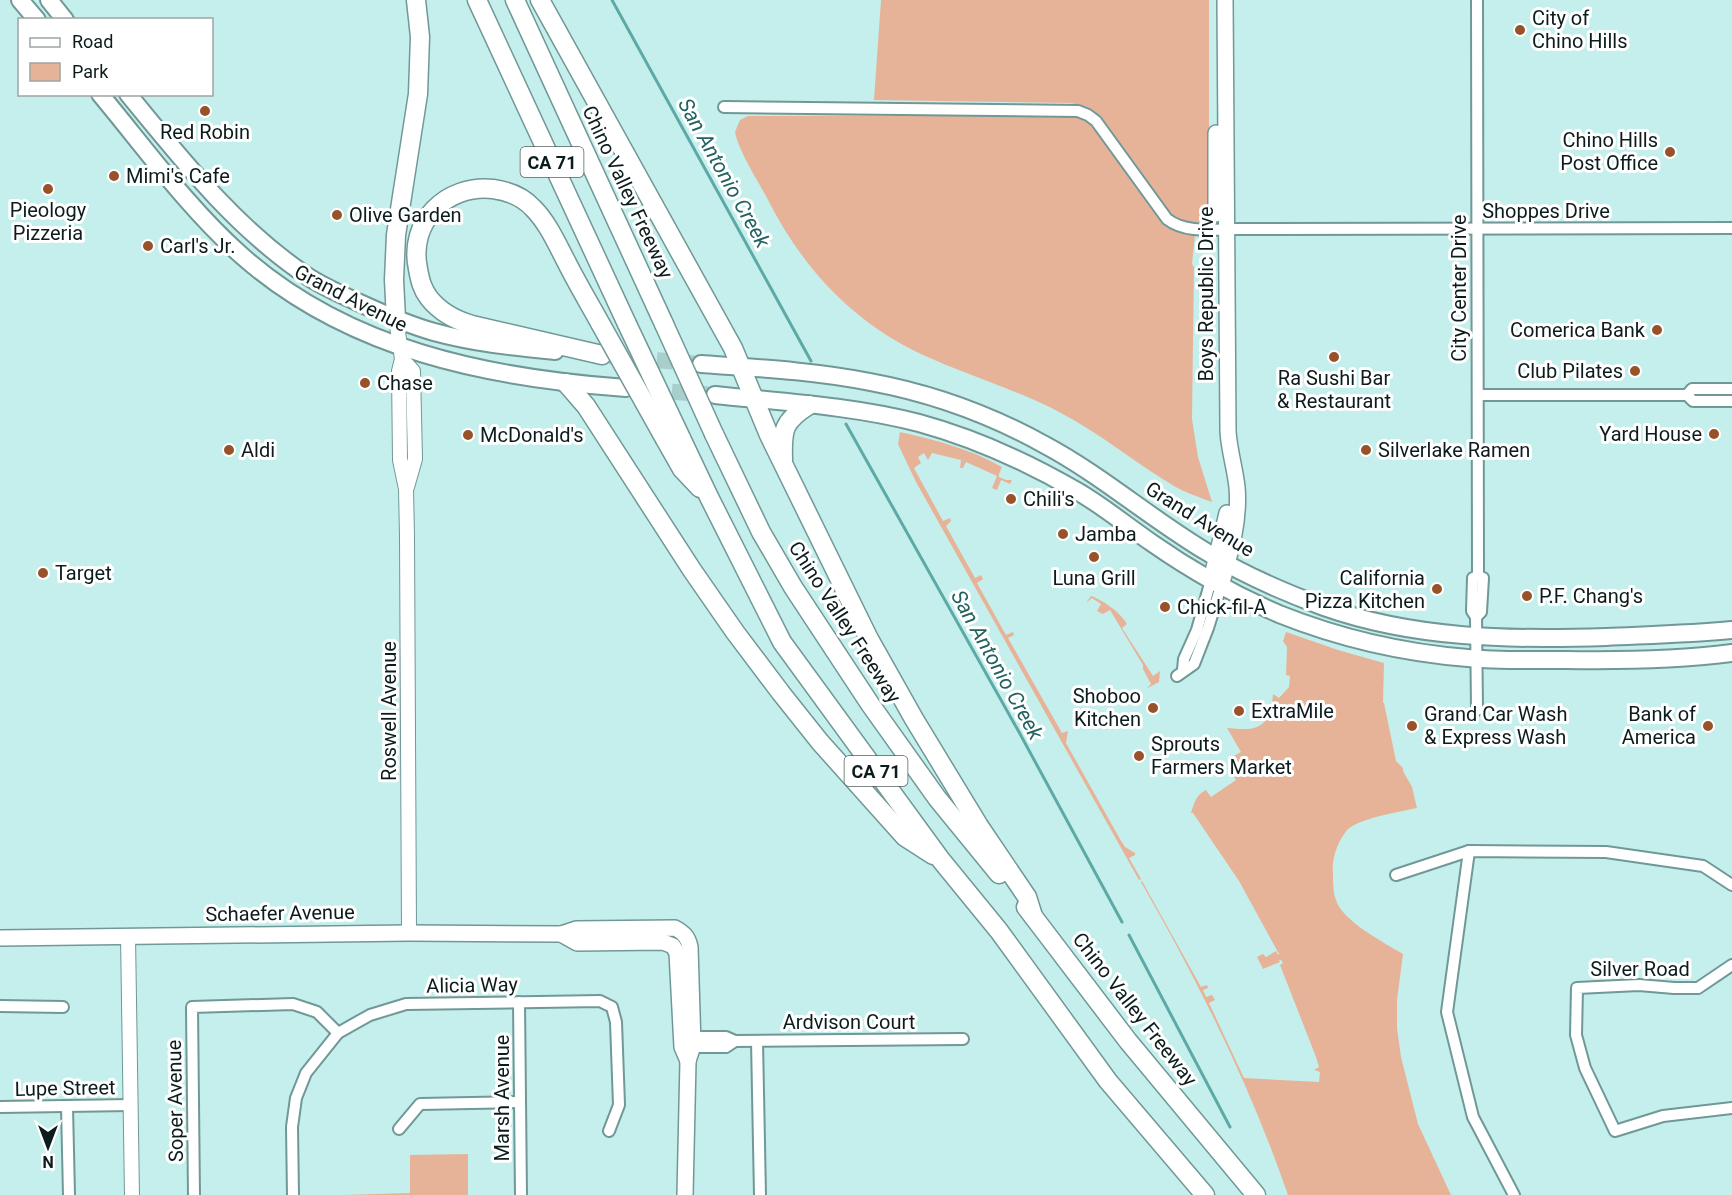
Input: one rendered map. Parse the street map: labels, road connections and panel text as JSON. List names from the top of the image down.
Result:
{
  "streets": {
    "highway": ["CA 71", "Chino Valley Freeway"],
    "main road": ["Boys Republic Drive", "Grand Avenue", "Schaefer Avenue"],
    "street": [
      "Shoppes Drive",
      "City Center Drive",
      "Roswell Avenue",
      "Silver Road",
      "Alicia Way",
      "Ardvison Court",
      "Lupe Street",
      "Marsh Avenue",
      "Soper Avenue"
    ]
  },
  "crossings": [
    ["Shoppes Drive", "City Center Drive"],
    ["Shoppes Drive", "Boys Republic Drive"],
    ["City Center Drive", "Grand Avenue"],
    ["Boys Republic Drive", "Grand Avenue"],
    ["Grand Avenue", "Roswell Avenue"],
    ["Roswell Avenue", "Schaefer Avenue"],
    ["Schaefer Avenue", "Ardvison Court"],
    ["Alicia Way", "Marsh Avenue"],
    ["Alicia Way", "Soper Avenue"]
  ],
  "water": ["San Antonio Creek"],
  "places": [
    "City of Chino Hills",
    "Red Robin",
    "Chino Hills Post Office",
    "Mimi's Cafe",
    "Pieology Pizzeria",
    "Olive Garden",
    "Carl's Jr.",
    "Comerica Bank",
    "Ra Sushi Bar & Restaurant",
    "Club Pilates",
    "Chase",
    "Yard House",
    "McDonald's",
    "Aldi",
    "Silverlake Ramen",
    "Chili's",
    "Jamba",
    "Luna Grill",
    "Target",
    "California Pizza Kitchen",
    "P.F. Chang's",
    "Chick-fil-A",
    "Shoboo Kitchen",
    "ExtraMile",
    "Grand Car Wash & Express Wash",
    "Bank of America",
    "Sprouts Farmers Market"
  ],
  "legend": ["Road", "Park"],
  "north": "bottom"
}
